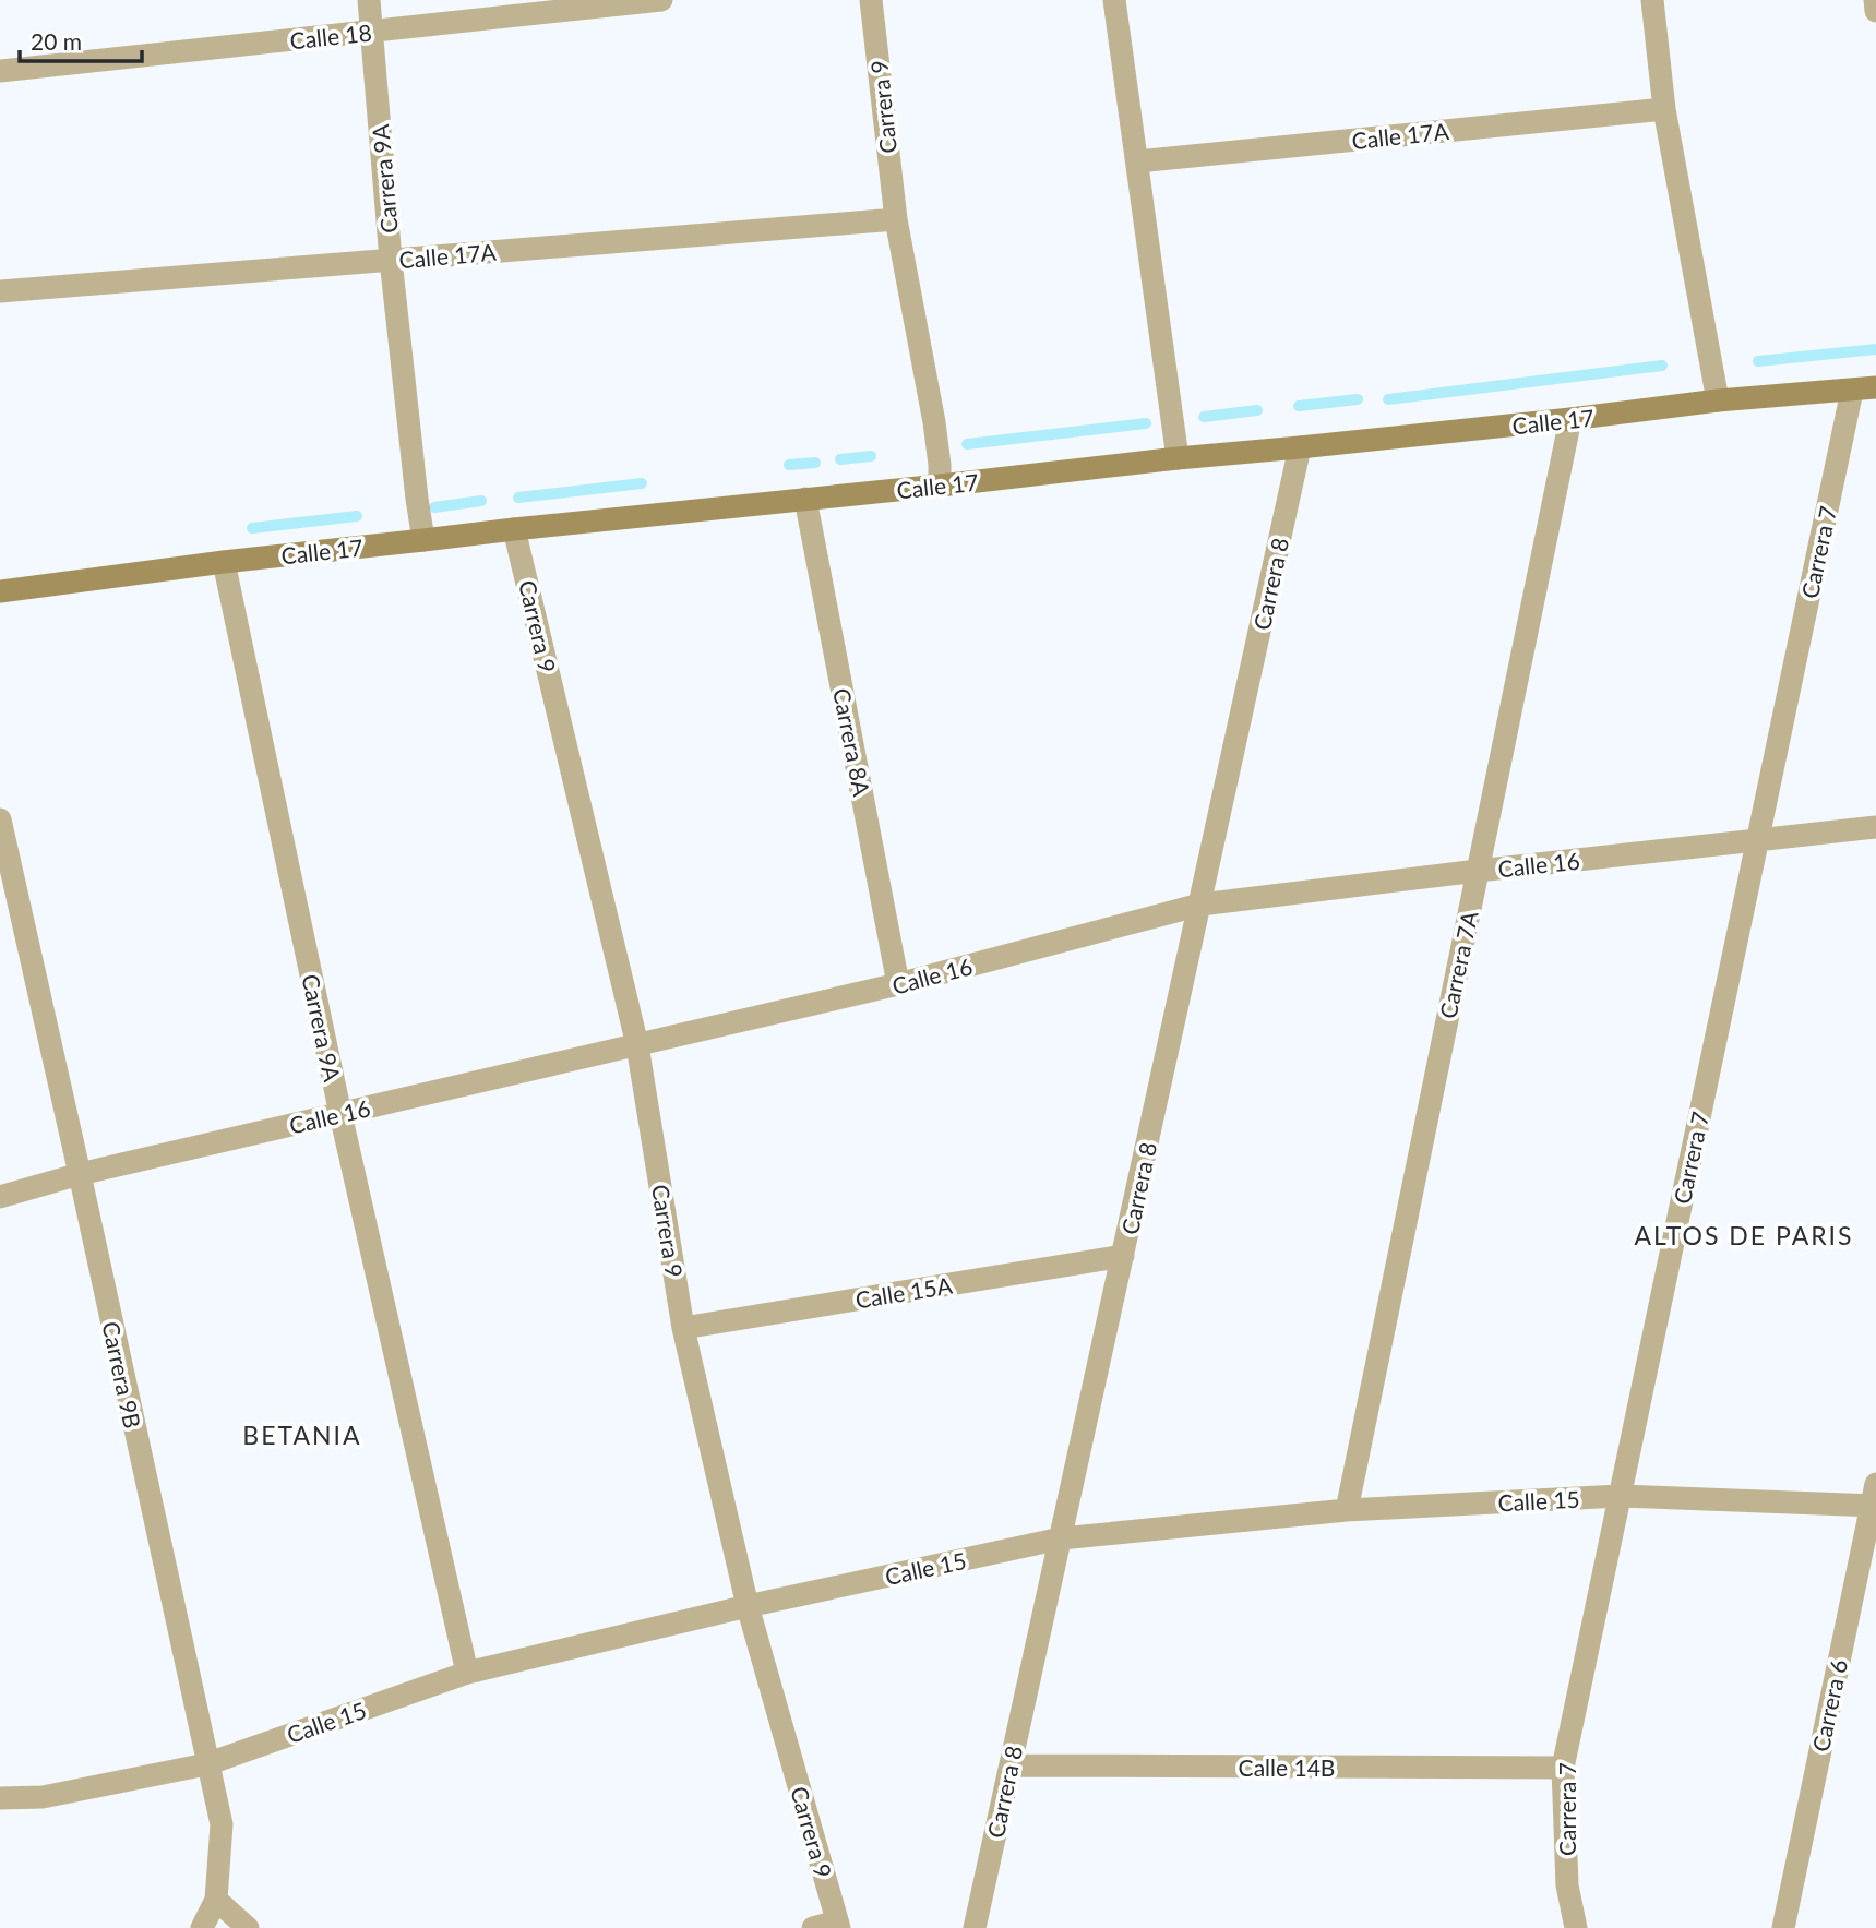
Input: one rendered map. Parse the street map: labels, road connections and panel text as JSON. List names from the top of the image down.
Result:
{
  "streets": {
    "main road": ["Calle 17"],
    "street": [
      "Calle 18",
      "Carrera 9",
      "Calle 17A",
      "Carrera 9A",
      "Carrera 7",
      "Carrera 8",
      "Carrera 8A",
      "Calle 16",
      "Carrera 7A",
      "Calle 15A",
      "Carrera 9B",
      "Calle 15",
      "Carrera 6",
      "Calle 14B"
    ]
  },
  "crossings": [
    ["Calle 18", "Carrera 9A"],
    ["Carrera 9", "Calle 17A"],
    ["Carrera 9", "Calle 17"],
    ["Carrera 9", "Calle 16"],
    ["Carrera 9", "Calle 15A"],
    ["Carrera 9", "Calle 15"],
    ["Calle 17A", "Carrera 9A"],
    ["Carrera 9A", "Calle 17"],
    ["Carrera 9A", "Calle 16"],
    ["Carrera 9A", "Calle 15"],
    ["Calle 17", "Carrera 7"],
    ["Calle 17", "Carrera 8"],
    ["Calle 17", "Carrera 8A"],
    ["Calle 17", "Carrera 7A"],
    ["Carrera 7", "Calle 16"],
    ["Carrera 7", "Calle 15"],
    ["Carrera 7", "Calle 14B"],
    ["Carrera 8", "Calle 16"],
    ["Carrera 8", "Calle 15A"],
    ["Carrera 8", "Calle 15"],
    ["Carrera 8", "Calle 14B"],
    ["Carrera 8A", "Calle 16"],
    ["Calle 16", "Carrera 7A"],
    ["Calle 16", "Carrera 9B"],
    ["Carrera 7A", "Calle 15"],
    ["Carrera 9B", "Calle 15"],
    ["Calle 15", "Carrera 6"]
  ],
  "districts": ["ALTOS DE PARIS", "BETANIA"],
  "scale_bar": "20 m"
}
